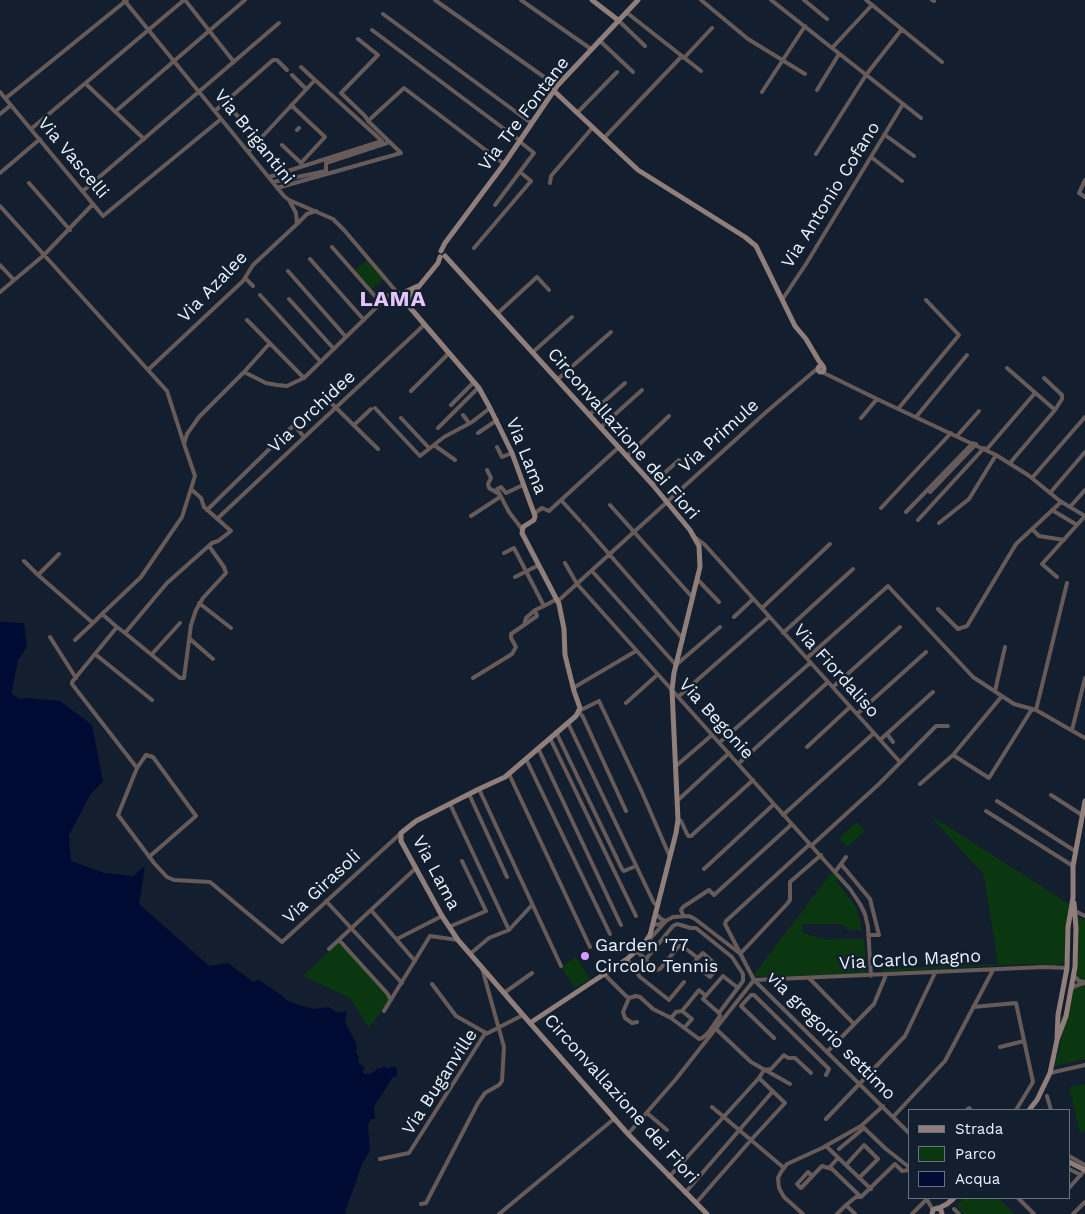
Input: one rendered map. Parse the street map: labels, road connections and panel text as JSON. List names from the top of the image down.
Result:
{
  "streets": {
    "street": [
      "Via Tre Fontane",
      "Via Brigantini",
      "Via Vascelli",
      "Via Antonio Cofano",
      "Via Azalee",
      "Via Orchidee",
      "Circonvallazione dei Fiori",
      "Via Primule",
      "Via Lama",
      "Via Fiordaliso",
      "Via Begonie",
      "Via Girasoli",
      "Via Carlo Magno",
      "via gregorio settimo",
      "Via Buganville"
    ]
  },
  "crossings": [
    ["Via Tre Fontane", "Via Brigantini"],
    ["Via Tre Fontane", "Circonvallazione dei Fiori"],
    ["Via Tre Fontane", "Via Lama"],
    ["Via Brigantini", "Via Vascelli"],
    ["Via Brigantini", "Via Azalee"],
    ["Via Brigantini", "Via Lama"],
    ["Via Orchidee", "Via Lama"],
    ["Circonvallazione dei Fiori", "Via Primule"],
    ["Circonvallazione dei Fiori", "Via Lama"],
    ["Circonvallazione dei Fiori", "Via Fiordaliso"],
    ["Circonvallazione dei Fiori", "Via Begonie"],
    ["Via Primule", "Via Begonie"],
    ["Via Lama", "Via Girasoli"],
    ["Via Lama", "Via Buganville"],
    ["Via Begonie", "via gregorio settimo"],
    ["Via Carlo Magno", "via gregorio settimo"]
  ],
  "districts": ["LAMA"],
  "places": ["Garden '77 Circolo Tennis"],
  "legend": ["Strada", "Parco", "Acqua"]
}
